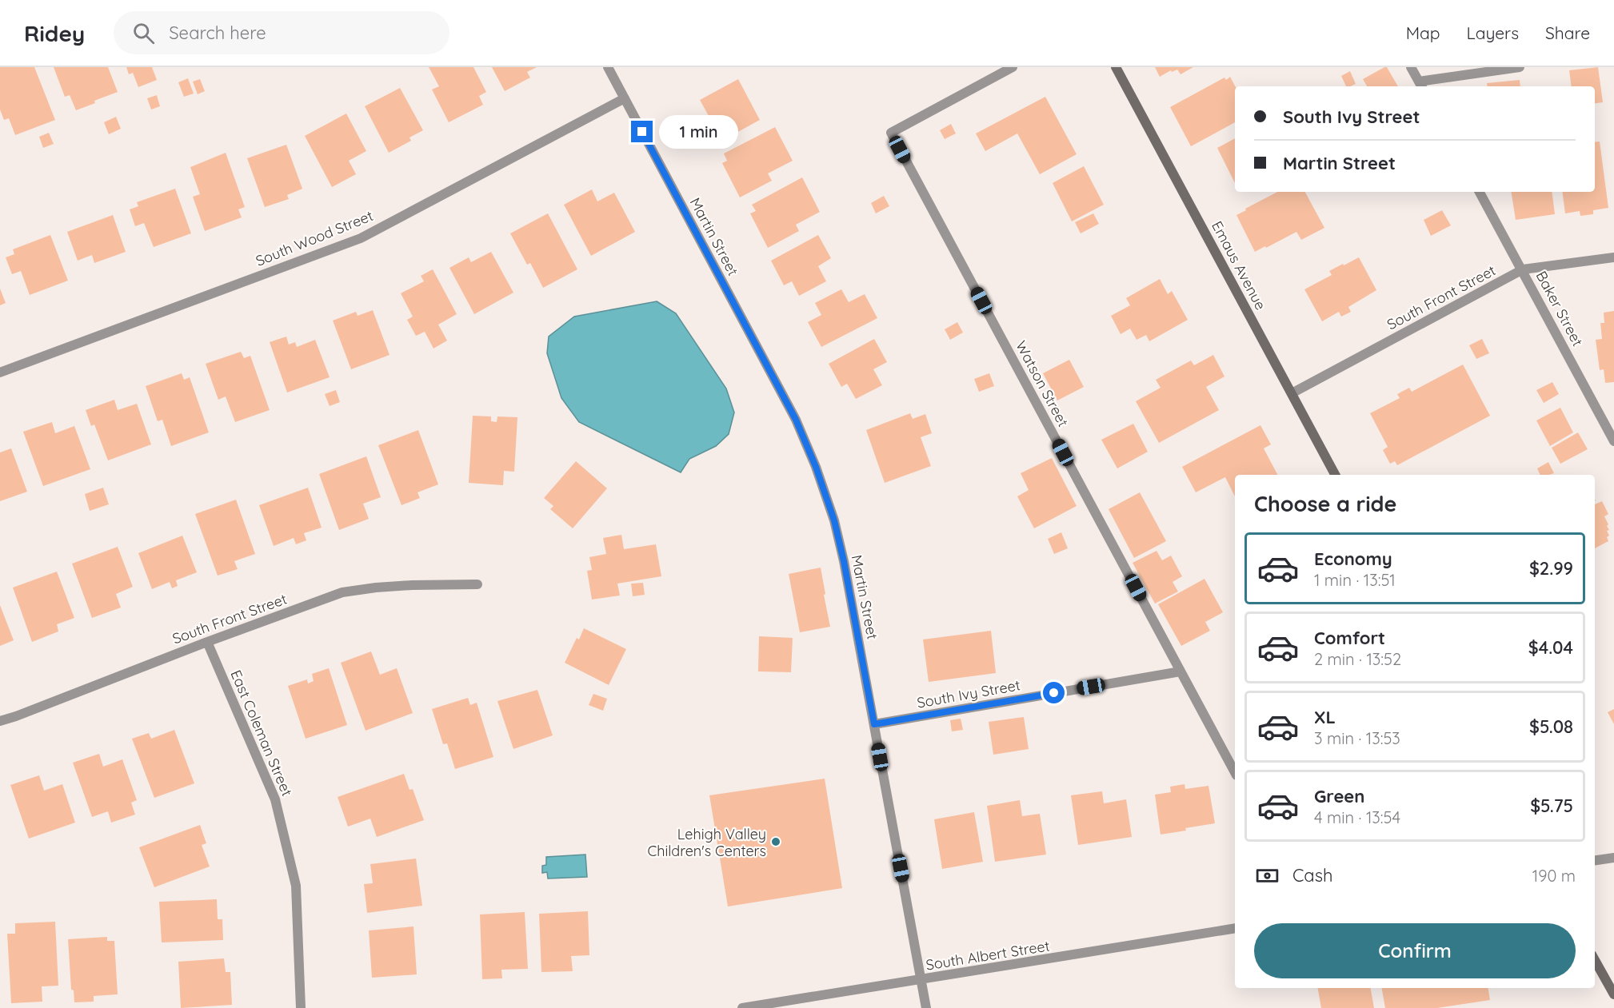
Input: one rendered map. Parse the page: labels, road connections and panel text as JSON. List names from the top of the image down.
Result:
{
  "streets": {
    "main road": ["Emaus Avenue"],
    "street": [
      "Martin Street",
      "South Wood Street",
      "South Front Street",
      "Baker Street",
      "Watson Street",
      "South Ivy Street",
      "East Coleman Street",
      "South Albert Street"
    ]
  },
  "crossings": [
    ["Martin Street", "South Wood Street"],
    ["Martin Street", "South Ivy Street"],
    ["Martin Street", "South Albert Street"],
    ["Emaus Avenue", "South Front Street"],
    ["South Front Street", "Baker Street"],
    ["South Front Street", "East Coleman Street"],
    ["Watson Street", "South Ivy Street"]
  ],
  "places": ["Lehigh Valley Children's Centers"],
  "page": {
    "header": "Ridey",
    "search": "Search here",
    "nav": ["Map", "Layers", "Share"],
    "banner": ["South Ivy Street", "Martin Street"],
    "bubble": "1 min",
    "heading": "Choose a ride",
    "list": [
      {
        "name": "Economy",
        "note": "1 min · 13:51",
        "value": "$2.99"
      },
      {
        "name": "Comfort",
        "note": "2 min · 13:52",
        "value": "$4.04"
      },
      {
        "name": "XL",
        "note": "3 min · 13:53",
        "value": "$5.08"
      },
      {
        "name": "Green",
        "note": "4 min · 13:54",
        "value": "$5.75"
      }
    ],
    "pay": ["Cash", "190 m"],
    "buttons": "Confirm"
  }
}
